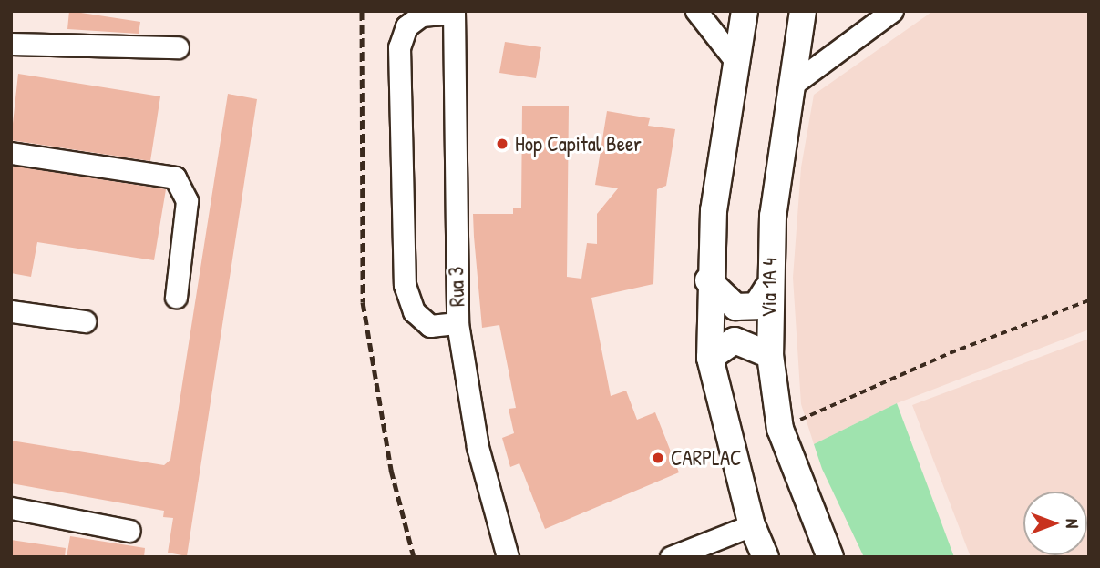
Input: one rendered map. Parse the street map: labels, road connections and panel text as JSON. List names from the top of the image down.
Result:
{
  "streets": {
    "main road": ["Via 1A 4"],
    "street": ["Rua 3"]
  },
  "places": ["Hop Capital Beer", "CARPLAC"],
  "north": "right"
}
